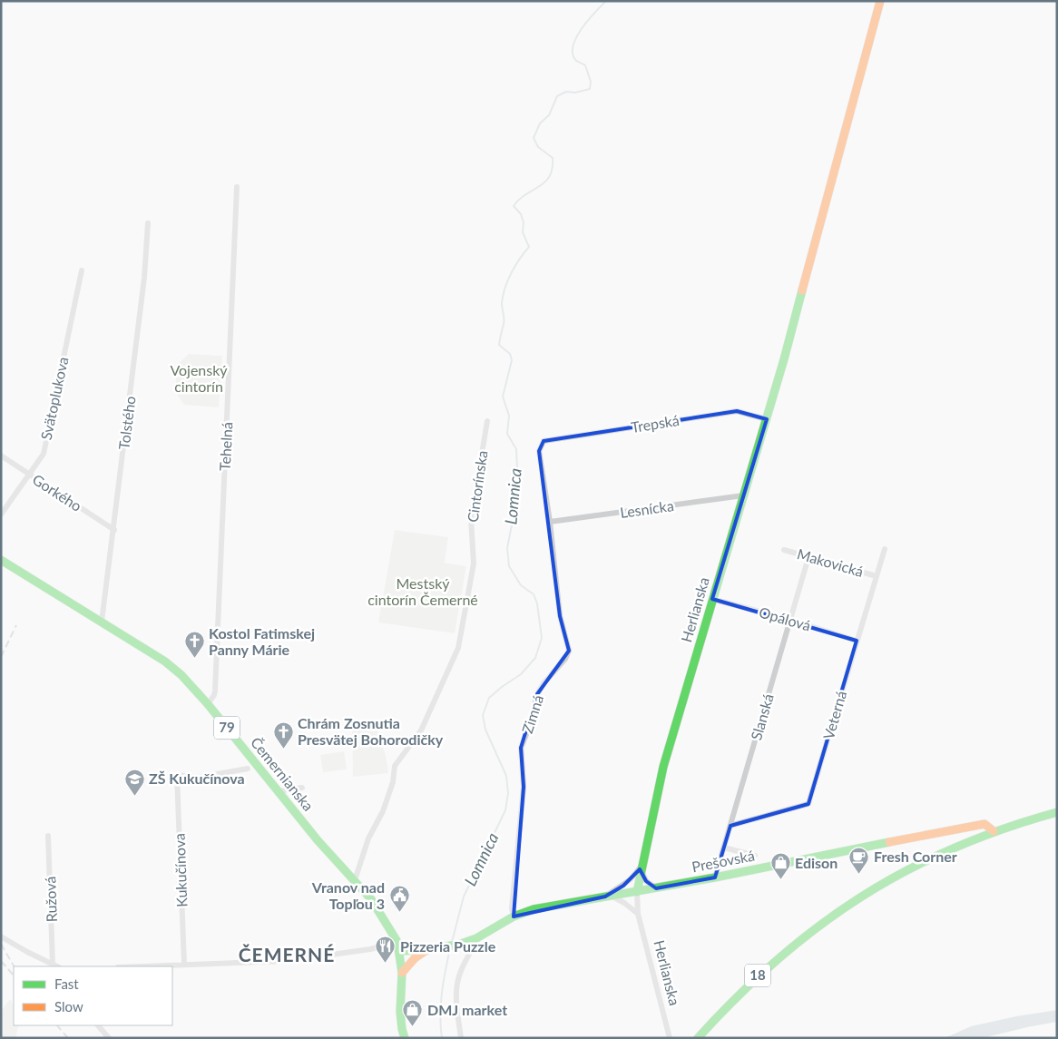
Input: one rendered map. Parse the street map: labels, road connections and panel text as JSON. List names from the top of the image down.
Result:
{
  "streets": {
    "main road": [
      "Herlianska",
      "79",
      "Čemernianska",
      "Prešovská",
      "18"
    ],
    "street": [
      "Svätoplukova",
      "Tolstého",
      "Trepská",
      "Tehelná",
      "Cintorínska",
      "Gorkého",
      "Lesnícka",
      "Makovická",
      "Opálová",
      "Zimná",
      "Veterná",
      "Slanská",
      "Kukučínova",
      "Ružová"
    ]
  },
  "crossings": [
    ["Svätoplukova", "Gorkého"],
    ["Tolstého", "Gorkého"],
    ["Tolstého", "Čemernianska"],
    ["Trepská", "Herlianska"],
    ["Trepská", "Zimná"],
    ["Tehelná", "Čemernianska"],
    ["Cintorínska", "Čemernianska"],
    ["Lesnícka", "Herlianska"],
    ["Lesnícka", "Zimná"],
    ["Makovická", "Veterná"],
    ["Makovická", "Slanská"],
    ["Herlianska", "Opálová"],
    ["Herlianska", "Prešovská"],
    ["Opálová", "Veterná"],
    ["Opálová", "Slanská"],
    ["Zimná", "Prešovská"],
    ["Veterná", "Slanská"],
    ["Slanská", "Prešovská"],
    ["Čemernianska", "Prešovská"],
    ["Prešovská", "18"]
  ],
  "districts": ["ČEMERNÉ"],
  "water": ["Lomnica"],
  "parks": ["Vojenský cintorín", "Mestský cintorín Čemerné"],
  "places": {
    "church": ["Kostol Fatimskej Panny Márie", "Chrám Zosnutia Presvätej Bohorodičky"],
    "school or university": ["ZŠ Kukučínova"],
    "cafe": ["Fresh Corner"],
    "shop": ["Edison", "DMJ market"],
    "public building": ["Vranov nad Topľou 3"],
    "restaurant": ["Pizzeria Puzzle"]
  },
  "legend": ["Fast", "Slow"]
}
